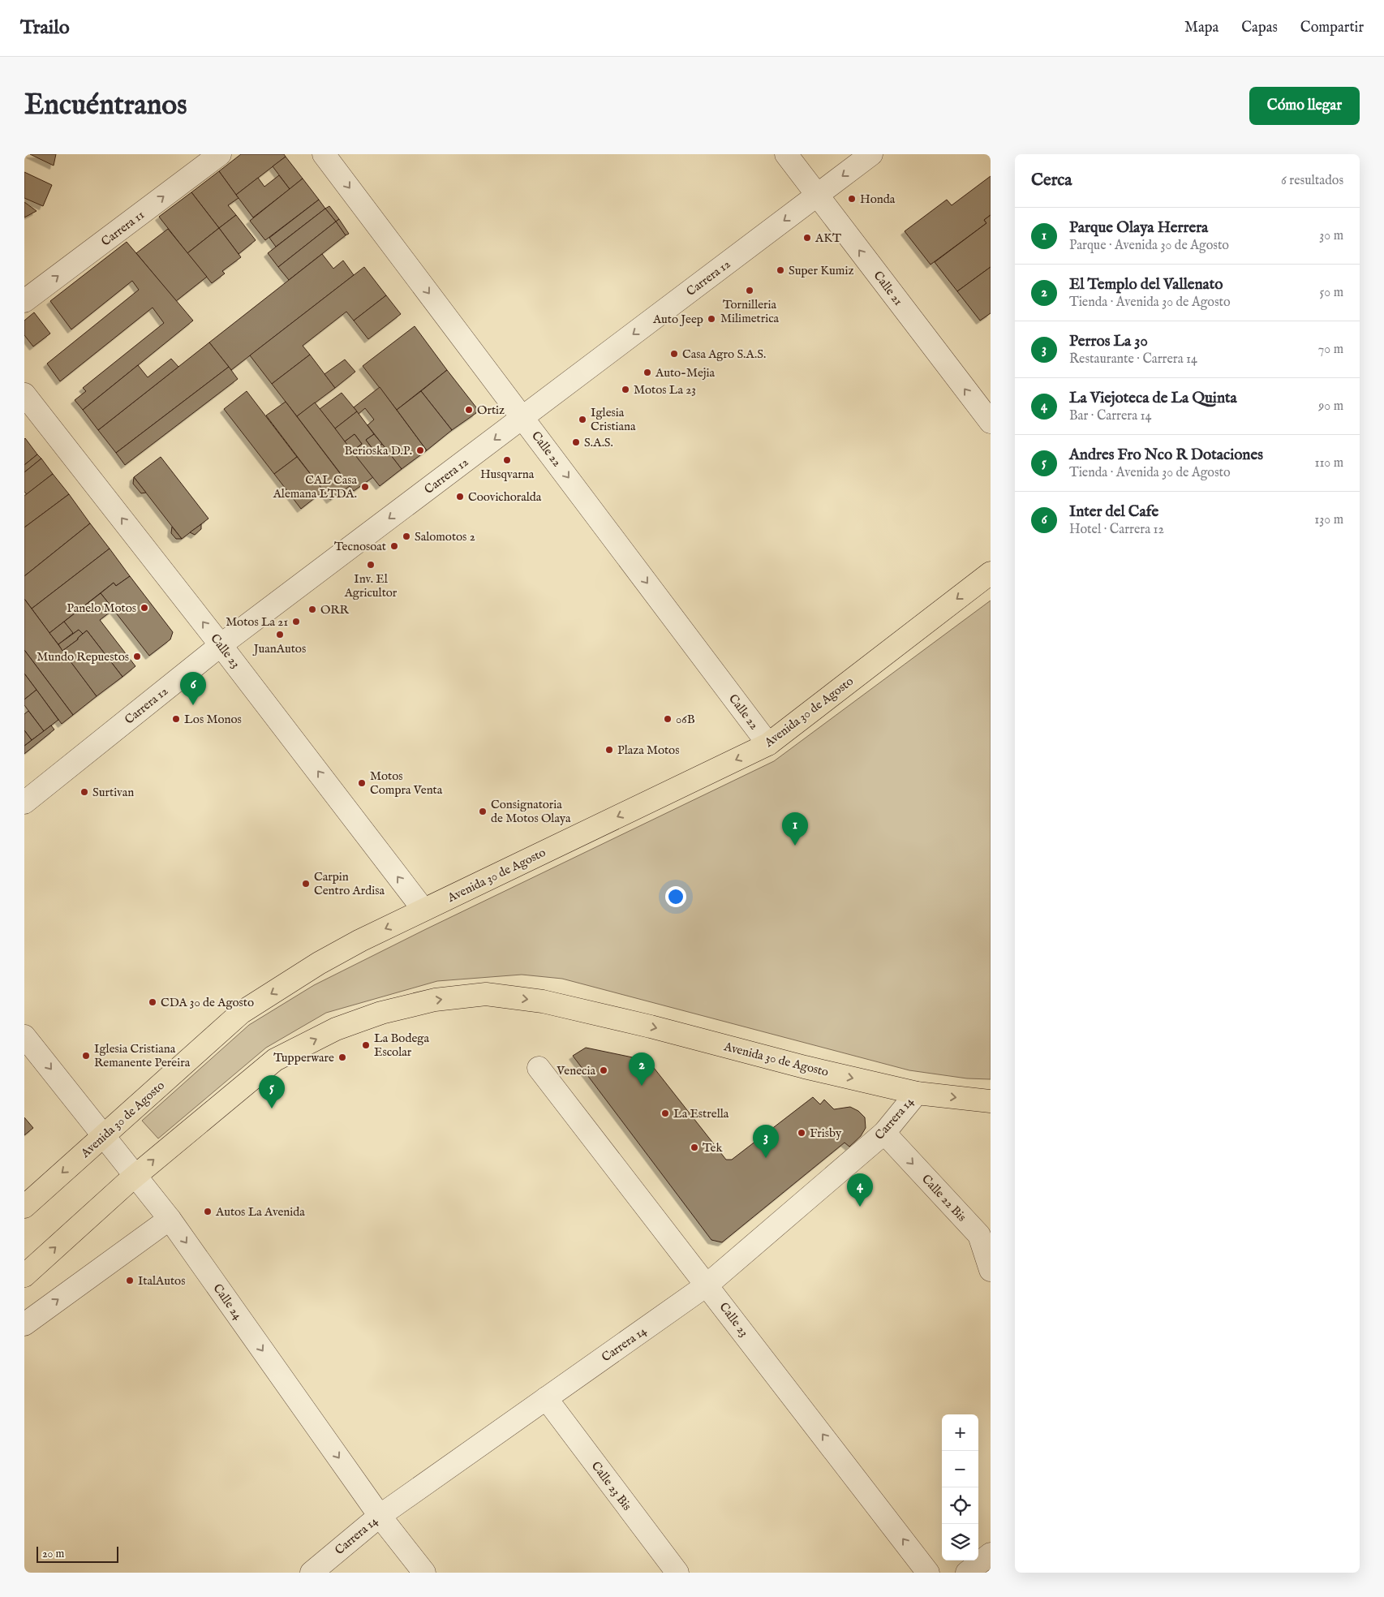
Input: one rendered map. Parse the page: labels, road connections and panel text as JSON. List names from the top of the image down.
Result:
{
  "streets": {
    "main road": ["Avenida 30 de Agosto"],
    "street": [
      "Carrera 11",
      "Carrera 12",
      "Calle 21",
      "Calle 22",
      "Calle 23",
      "Carrera 14",
      "Calle 22 Bis",
      "Calle 24",
      "Calle 23 Bis"
    ]
  },
  "crossings": [
    ["Carrera 12", "Calle 21"],
    ["Carrera 12", "Calle 22"],
    ["Carrera 12", "Calle 23"],
    ["Calle 22", "Avenida 30 de Agosto"],
    ["Calle 23", "Avenida 30 de Agosto"],
    ["Calle 23", "Carrera 14"],
    ["Avenida 30 de Agosto", "Carrera 14"],
    ["Avenida 30 de Agosto", "Calle 24"],
    ["Carrera 14", "Calle 22 Bis"],
    ["Carrera 14", "Calle 24"],
    ["Carrera 14", "Calle 23 Bis"]
  ],
  "one_way": [
    "Carrera 11",
    "Carrera 12",
    "Calle 21",
    "Calle 22",
    "Calle 23",
    "Calle 22 Bis",
    "Calle 24"
  ],
  "places": [
    "Honda",
    "AKT",
    "Super Kumiz",
    "Tornilleria Milimetrica",
    "Auto Jeep",
    "Casa Agro S.A.S.",
    "Auto-Mejia",
    "Motos La 23",
    "Ortiz",
    "Iglesia Cristiana",
    "S.A.S.",
    "Berioska D.P.",
    "Husqvarna",
    "CAL Casa Alemana LTDA.",
    "Coovichoralda",
    "Salomotos 2",
    "Tecnosoat",
    "Inv. El Agricultor",
    "Panelo Motos",
    "ORR",
    "Motos La 21",
    "JuanAutos",
    "Mundo Repuestos",
    "Los Monos",
    "06B",
    "Plaza Motos",
    "Motos Compra Venta",
    "Surtivan",
    "Consignatoria de Motos Olaya",
    "Carpin Centro Ardisa",
    "CDA 30 de Agosto",
    "La Bodega Escolar",
    "Iglesia Cristiana Remanente Pereira",
    "Tupperware",
    "Venecia",
    "La Estrella",
    "Frisby",
    "Tek",
    "Autos La Avenida",
    "ItalAutos"
  ],
  "scale_bar": "20 m",
  "page": {
    "header": "Trailo",
    "nav": ["Mapa", "Capas", "Compartir"],
    "buttons": "Cómo llegar",
    "title": "Encuéntranos",
    "heading": ["Cerca", "6 resultados"],
    "list": [
      {
        "mark": "1",
        "name": "Parque Olaya Herrera",
        "note": "Parque · Avenida 30 de Agosto",
        "value": "30 m"
      },
      {
        "mark": "2",
        "name": "El Templo del Vallenato",
        "note": "Tienda · Avenida 30 de Agosto",
        "value": "50 m"
      },
      {
        "mark": "3",
        "name": "Perros La 30",
        "note": "Restaurante · Carrera 14",
        "value": "70 m"
      },
      {
        "mark": "4",
        "name": "La Viejoteca de La Quinta",
        "note": "Bar · Carrera 14",
        "value": "90 m"
      },
      {
        "mark": "5",
        "name": "Andres Fro Nco R Dotaciones",
        "note": "Tienda · Avenida 30 de Agosto",
        "value": "110 m"
      },
      {
        "mark": "6",
        "name": "Inter del Cafe",
        "note": "Hotel · Carrera 12",
        "value": "130 m"
      }
    ],
    "pins": [
      "6",
      "1",
      "2",
      "5",
      "3",
      "4"
    ],
    "map_buttons": ["+", "−"],
    "scale": "20 m"
  }
}
